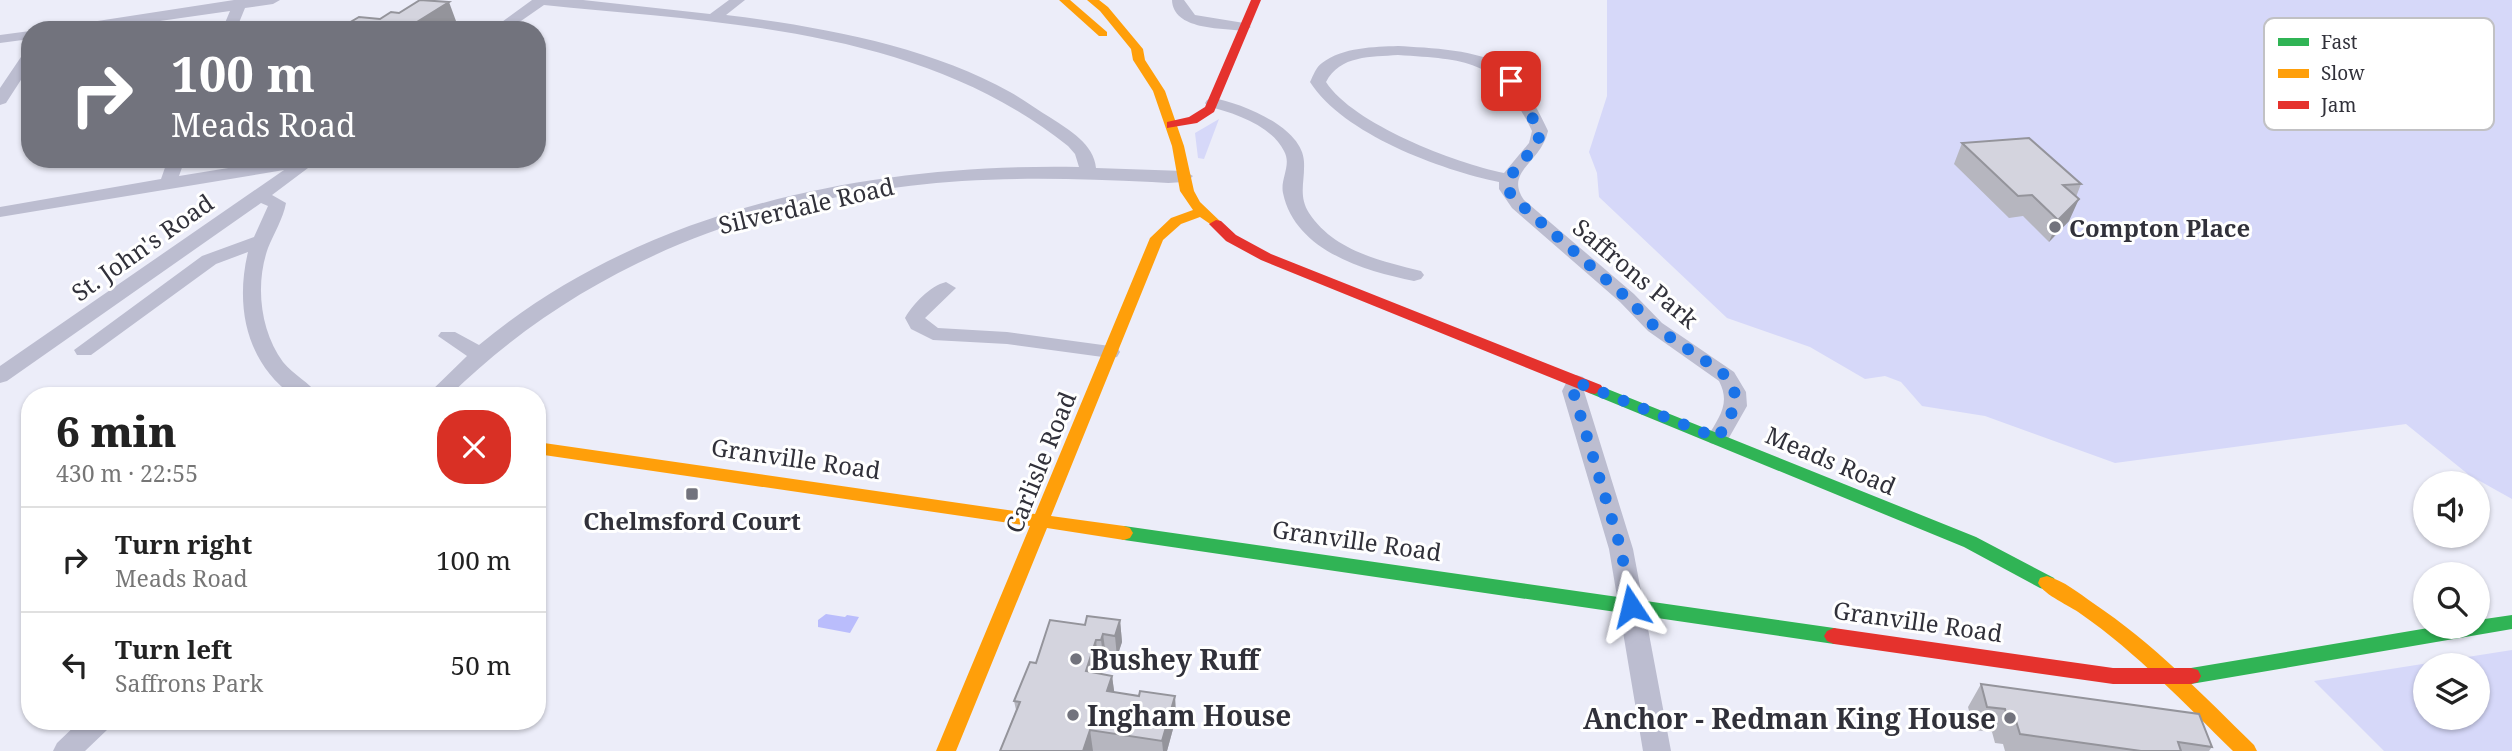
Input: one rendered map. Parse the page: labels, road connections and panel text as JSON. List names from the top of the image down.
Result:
{
  "streets": {
    "street": [
      "Silverdale Road",
      "St. John's Road",
      "Saffrons Park",
      "Granville Road",
      "Meads Road",
      "Carlisle Road"
    ]
  },
  "crossings": [
    ["Silverdale Road", "Meads Road"],
    ["Saffrons Park", "Meads Road"],
    ["Granville Road", "Meads Road"],
    ["Granville Road", "Carlisle Road"],
    ["Meads Road", "Carlisle Road"]
  ],
  "places": {
    "other": [
      "Compton Place",
      "Bushey Ruff",
      "Ingham House",
      "Anchor - Redman King House"
    ],
    "transit": ["Chelmsford Court"]
  },
  "legend": ["Fast", "Slow", "Jam"],
  "page": {
    "turn": ["100 m", "Meads Road"],
    "heading": ["6 min", "430 m · 22:55"],
    "list": [
      {
        "name": "Turn right",
        "note": "Meads Road",
        "value": "100 m"
      },
      {
        "name": "Turn left",
        "note": "Saffrons Park",
        "value": "50 m"
      }
    ]
  }
}
